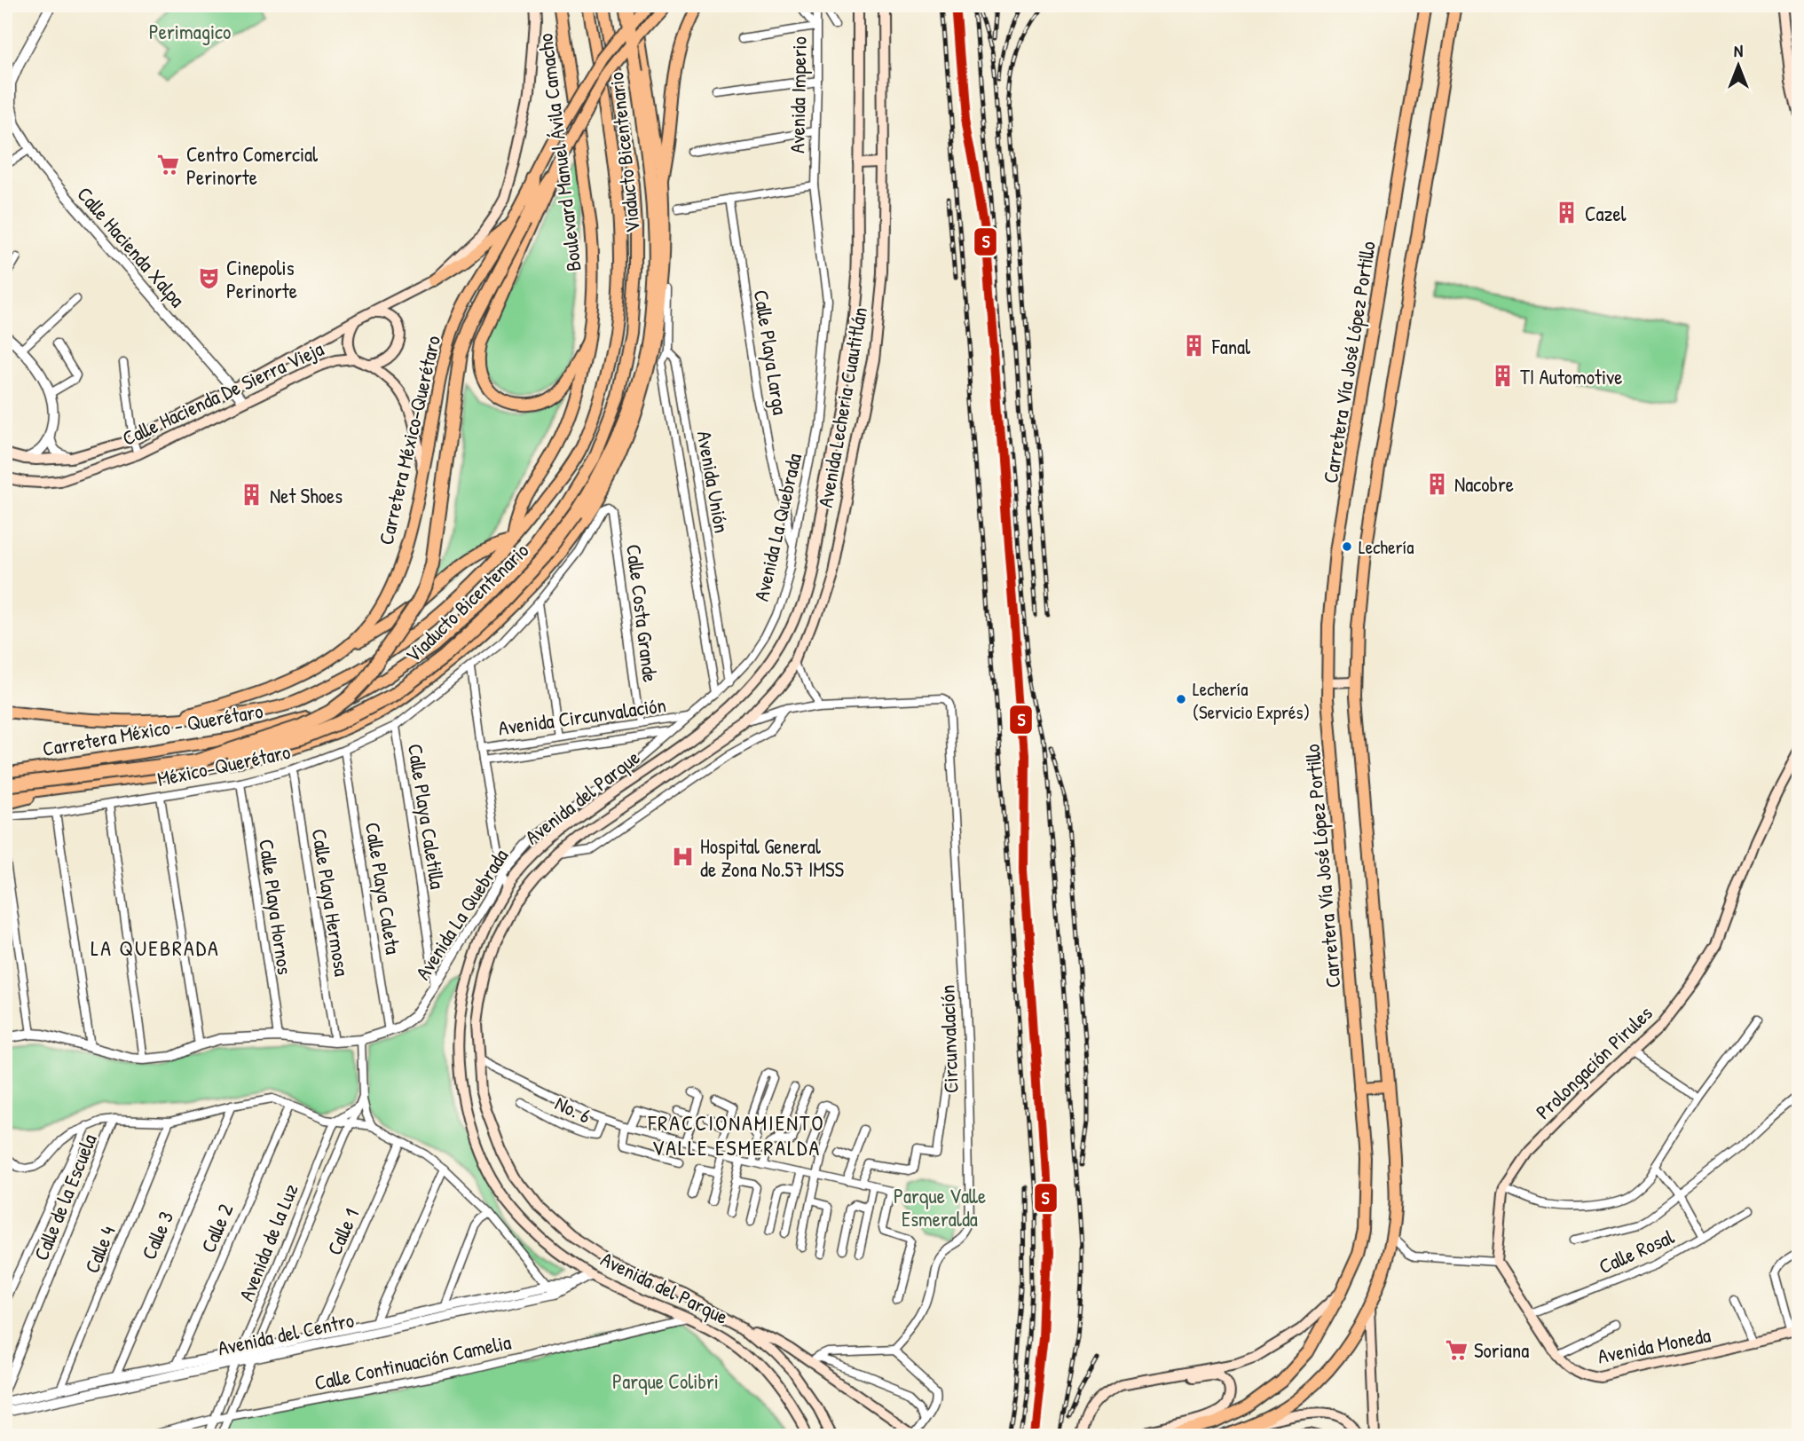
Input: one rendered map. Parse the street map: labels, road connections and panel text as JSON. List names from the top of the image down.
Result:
{
  "streets": {
    "highway": ["Viaducto Bicentenario"],
    "main road": [
      "Boulevard Manuel Ávila Camacho",
      "Carretera Vía José López Portillo",
      "Calle Hacienda De Sierra Vieja",
      "Avenida Lecheria Cuautitlán",
      "Carretera México-Querétaro",
      "Carretera México - Querétaro",
      "Avenida del Parque",
      "Prolongación Pirules",
      "Avenida Moneda"
    ],
    "street": [
      "Avenida Imperio",
      "Calle Hacienda Xalpa",
      "Calle Playa Larga",
      "Avenida Unión",
      "Avenida La Quebrada",
      "Calle Costa Grande",
      "Avenida Circunvalación",
      "México-Querétaro",
      "Calle Playa Caletilla",
      "Calle Playa Caleta",
      "Calle Playa Hermosa",
      "Calle Playa Hornos",
      "Circunvalación",
      "No. 6",
      "Calle de la Escuela",
      "Calle 2",
      "Calle 1",
      "Calle 3",
      "Avenida de la Luz",
      "Calle 4",
      "Calle Rosal",
      "Avenida del Centro",
      "Calle Continuación Camelia"
    ]
  },
  "crossings": [
    ["Avenida Imperio", "Avenida La Quebrada"],
    ["Boulevard Manuel Ávila Camacho", "Carretera México - Querétaro"],
    ["Calle Hacienda Xalpa", "Calle Hacienda De Sierra Vieja"],
    ["Calle Playa Larga", "Avenida La Quebrada"],
    ["Calle Hacienda De Sierra Vieja", "Carretera México-Querétaro"],
    ["Avenida Lecheria Cuautitlán", "Avenida del Parque"],
    ["Carretera México-Querétaro", "Carretera México - Querétaro"],
    ["Avenida Unión", "Avenida La Quebrada"],
    ["Avenida La Quebrada", "Avenida Circunvalación"],
    ["Avenida La Quebrada", "Calle Playa Caletilla"],
    ["Avenida La Quebrada", "Calle Playa Caleta"],
    ["Avenida La Quebrada", "Calle Playa Hermosa"],
    ["Avenida La Quebrada", "Calle Playa Hornos"],
    ["Avenida La Quebrada", "Avenida de la Luz"],
    ["Calle Costa Grande", "Avenida Circunvalación"],
    ["Calle Costa Grande", "México-Querétaro"],
    ["México-Querétaro", "Calle Playa Caletilla"],
    ["México-Querétaro", "Calle Playa Caleta"],
    ["México-Querétaro", "Calle Playa Hermosa"],
    ["México-Querétaro", "Calle Playa Hornos"],
    ["Avenida del Parque", "Avenida del Centro"],
    ["Avenida del Parque", "Calle Continuación Camelia"],
    ["Prolongación Pirules", "Avenida Moneda"],
    ["Calle 2", "Avenida del Centro"],
    ["Calle 1", "Avenida del Centro"],
    ["Calle 3", "Avenida del Centro"],
    ["Avenida de la Luz", "Avenida del Centro"],
    ["Avenida de la Luz", "Calle Continuación Camelia"],
    ["Calle 4", "Avenida del Centro"],
    ["Calle Rosal", "Avenida Moneda"]
  ],
  "districts": ["LA QUEBRADA", "FRACCIONAMIENTO VALLE ESMERALDA"],
  "parks": ["Perimagico", "Parque Valle Esmeralda", "Parque Colibri"],
  "places": {
    "supermarket": ["Centro Comercial Perinorte", "Soriana"],
    "building": [
      "Cazel",
      "Fanal",
      "TI Automotive",
      "Nacobre",
      "Net Shoes"
    ],
    "theatre": ["Cinepolis Perinorte"],
    "other": ["Lechería", "Lechería (Servicio Exprés)"],
    "hospital": ["Hospital General de Zona No.57 IMSS"]
  },
  "lines": ["transit line S"],
  "north": "top"
}
